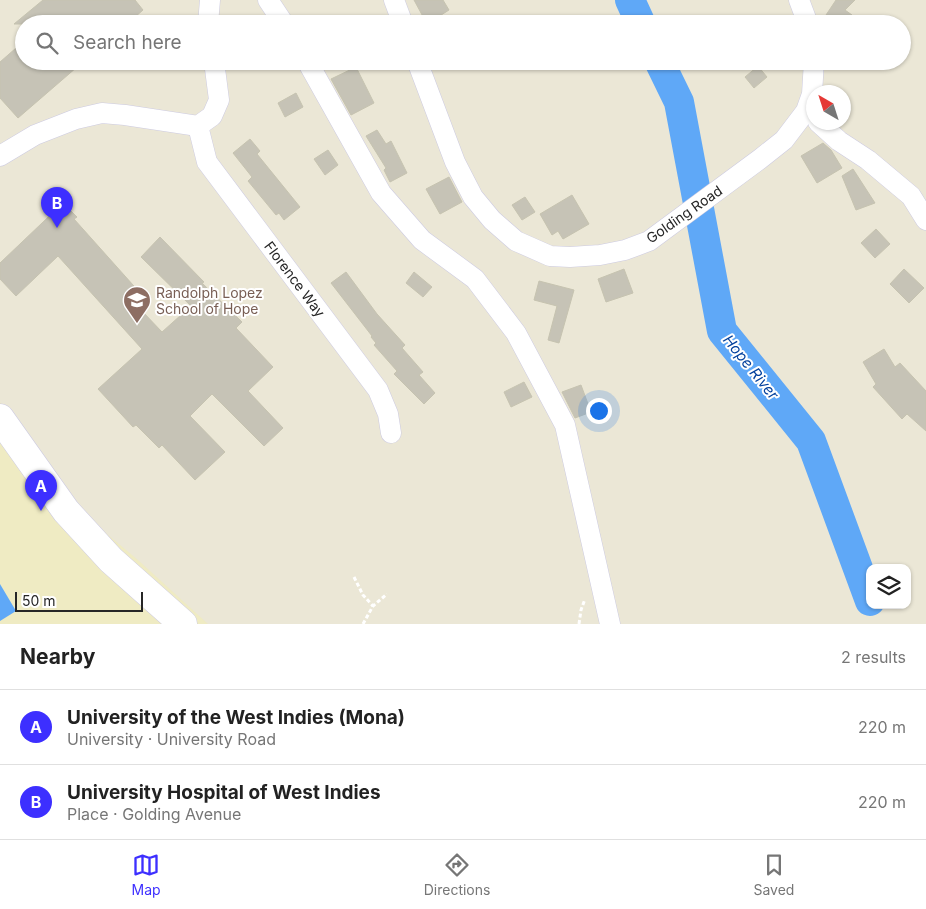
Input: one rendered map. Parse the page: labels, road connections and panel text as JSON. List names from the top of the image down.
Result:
{
  "streets": {
    "street": ["Golding Road", "Florence Way"]
  },
  "water": ["Hope River"],
  "places": {
    "school or university": ["Randolph Lopez School of Hope"]
  },
  "scale_bar": "50 m",
  "north": "top left",
  "page": {
    "search": "Search here",
    "pins": ["B", "A"],
    "scale": "50 m",
    "heading": ["Nearby", "2 results"],
    "list": [
      {
        "mark": "A",
        "name": "University of the West Indies (Mona)",
        "note": "University · University Road",
        "value": "220 m"
      },
      {
        "mark": "B",
        "name": "University Hospital of West Indies",
        "note": "Place · Golding Avenue",
        "value": "220 m"
      }
    ],
    "nav": ["Map", "Directions", "Saved"]
  }
}
